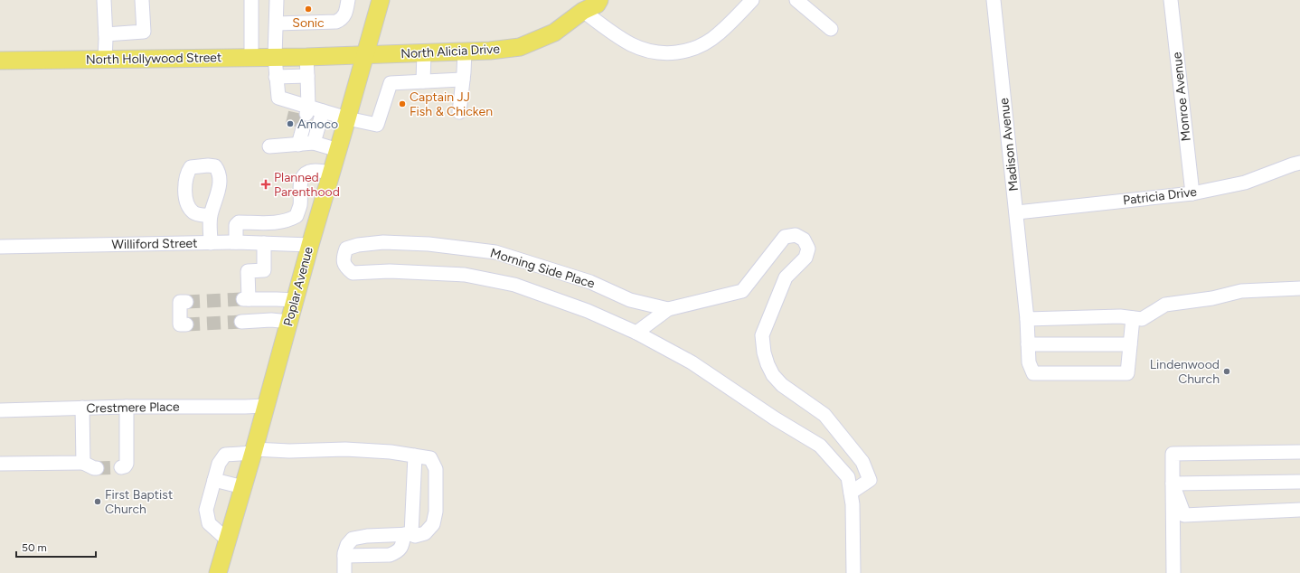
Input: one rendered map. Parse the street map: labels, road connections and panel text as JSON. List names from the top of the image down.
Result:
{
  "streets": {
    "main road": ["North Alicia Drive", "North Hollywood Street", "Poplar Avenue"],
    "street": [
      "Monroe Avenue",
      "Madison Avenue",
      "Patricia Drive",
      "Williford Street",
      "Morning Side Place",
      "Crestmere Place"
    ]
  },
  "crossings": [
    ["North Alicia Drive", "North Hollywood Street"],
    ["North Alicia Drive", "Poplar Avenue"],
    ["Monroe Avenue", "Patricia Drive"],
    ["Madison Avenue", "Patricia Drive"],
    ["Williford Street", "Poplar Avenue"],
    ["Poplar Avenue", "Crestmere Place"]
  ],
  "places": {
    "other": [
      "Sonic",
      "Captain JJ Fish & Chicken",
      "Amoco",
      "Lindenwood Church",
      "First Baptist Church"
    ],
    "health": ["Planned Parenthood"]
  },
  "scale_bar": "50 m"
}
